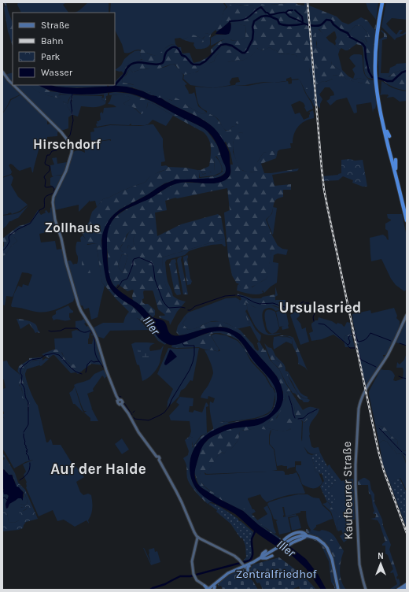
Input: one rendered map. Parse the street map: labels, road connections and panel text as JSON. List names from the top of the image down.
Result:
{
  "streets": {
    "main road": ["Kaufbeurer Straße"]
  },
  "districts": [
    "Hirschdorf",
    "Zollhaus",
    "Ursulasried",
    "Auf der Halde"
  ],
  "water": ["Iller"],
  "parks": ["Zentralfriedhof"],
  "legend": [
    "Straße",
    "Bahn",
    "Park",
    "Wasser"
  ],
  "north": "top"
}
